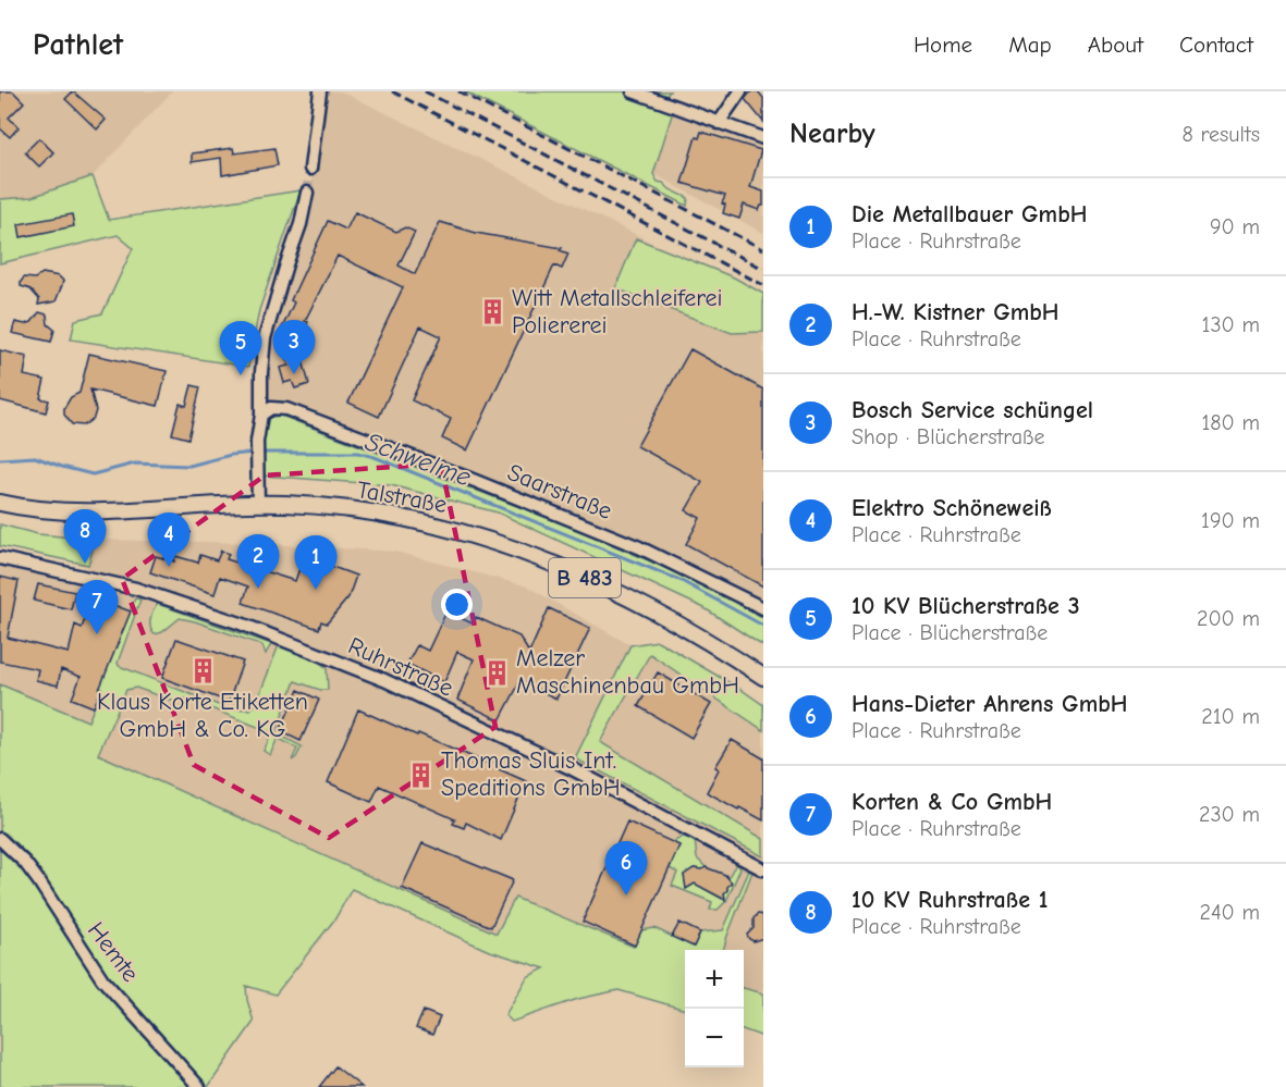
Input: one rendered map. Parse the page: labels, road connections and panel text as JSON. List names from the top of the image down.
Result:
{
  "streets": {
    "main road": ["Talstraße", "B 483"],
    "street": ["Saarstraße", "Ruhrstraße", "Hemte"]
  },
  "water": ["Schwelme"],
  "places": {
    "building": [
      "Witt Metallschleiferei Poliererei",
      "Klaus Korte Etiketten GmbH & Co. KG",
      "Melzer Maschinenbau GmbH",
      "Thomas Sluis Int. Speditions GmbH"
    ]
  },
  "page": {
    "header": "Pathlet",
    "nav": [
      "Home",
      "Map",
      "About",
      "Contact"
    ],
    "heading": ["Nearby", "8 results"],
    "list": [
      {
        "mark": "1",
        "name": "Die Metallbauer GmbH",
        "note": "Place · Ruhrstraße",
        "value": "90 m"
      },
      {
        "mark": "2",
        "name": "H.-W. Kistner GmbH",
        "note": "Place · Ruhrstraße",
        "value": "130 m"
      },
      {
        "mark": "3",
        "name": "Bosch Service schüngel",
        "note": "Shop · Blücherstraße",
        "value": "180 m"
      },
      {
        "mark": "4",
        "name": "Elektro Schöneweiß",
        "note": "Place · Ruhrstraße",
        "value": "190 m"
      },
      {
        "mark": "5",
        "name": "10 KV Blücherstraße 3",
        "note": "Place · Blücherstraße",
        "value": "200 m"
      },
      {
        "mark": "6",
        "name": "Hans-Dieter Ahrens GmbH",
        "note": "Place · Ruhrstraße",
        "value": "210 m"
      },
      {
        "mark": "7",
        "name": "Korten & Co GmbH",
        "note": "Place · Ruhrstraße",
        "value": "230 m"
      },
      {
        "mark": "8",
        "name": "10 KV Ruhrstraße 1",
        "note": "Place · Ruhrstraße",
        "value": "240 m"
      }
    ],
    "pins": [
      "3",
      "5",
      "8",
      "4",
      "2",
      "1",
      "7",
      "6"
    ],
    "map_buttons": ["+", "−"]
  }
}
